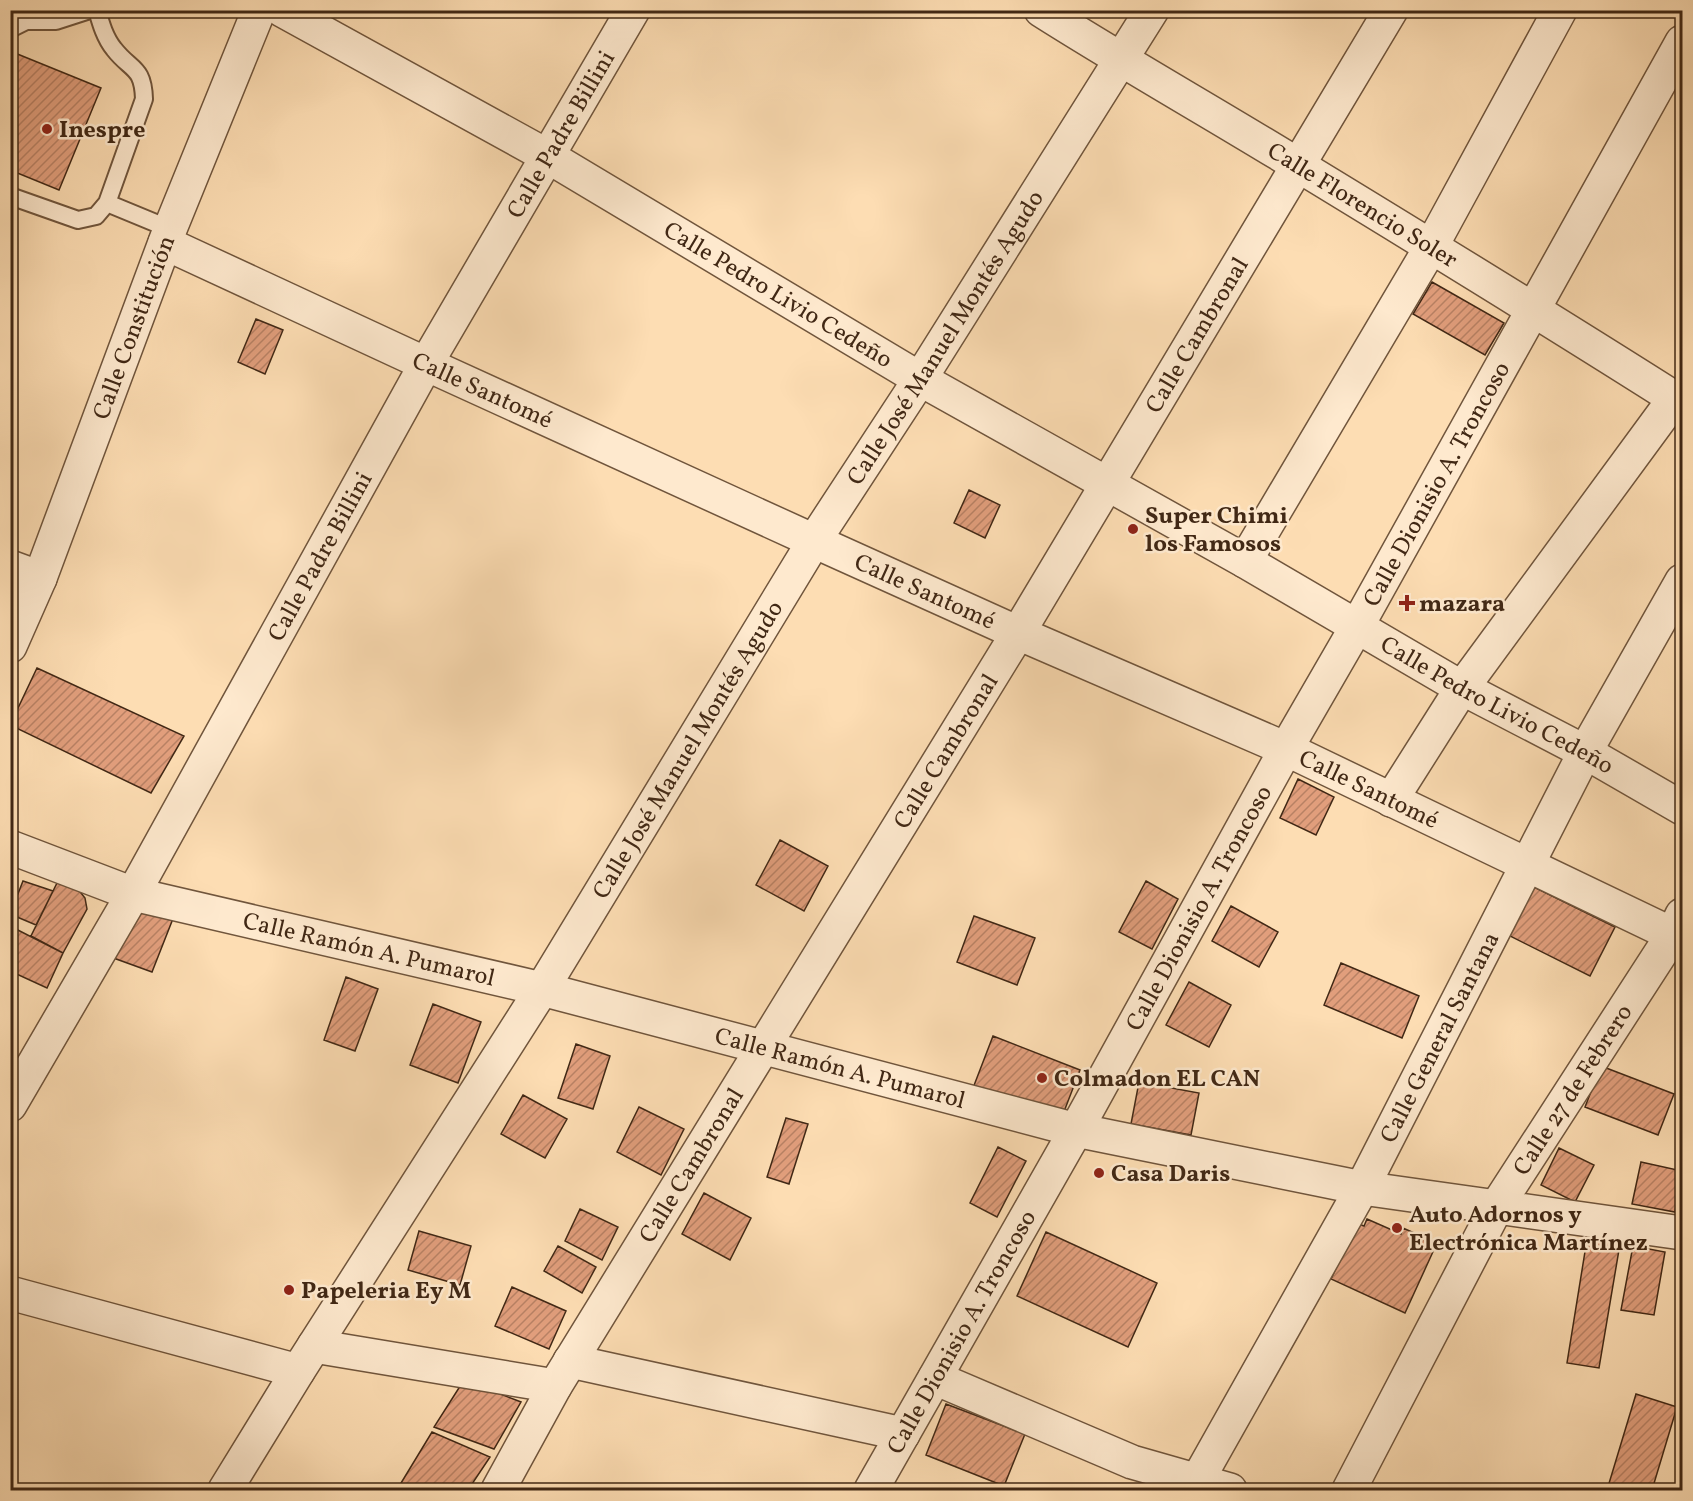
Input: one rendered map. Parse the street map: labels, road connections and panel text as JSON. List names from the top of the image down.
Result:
{
  "streets": {
    "street": [
      "Calle Padre Billini",
      "Calle Florencio Soler",
      "Calle Pedro Livio Cedeño",
      "Calle Constitución",
      "Calle Cambronal",
      "Calle José Manuel Montés Agudo",
      "Calle Santomé",
      "Calle Dionisio A. Troncoso",
      "Calle Ramón A. Pumarol",
      "Calle General Santana",
      "Calle 27 de Febrero"
    ]
  },
  "crossings": [
    ["Calle Padre Billini", "Calle Pedro Livio Cedeño"],
    ["Calle Padre Billini", "Calle Santomé"],
    ["Calle Padre Billini", "Calle Ramón A. Pumarol"],
    ["Calle Florencio Soler", "Calle Cambronal"],
    ["Calle Florencio Soler", "Calle José Manuel Montés Agudo"],
    ["Calle Florencio Soler", "Calle Dionisio A. Troncoso"],
    ["Calle Pedro Livio Cedeño", "Calle Cambronal"],
    ["Calle Pedro Livio Cedeño", "Calle José Manuel Montés Agudo"],
    ["Calle Pedro Livio Cedeño", "Calle Dionisio A. Troncoso"],
    ["Calle Pedro Livio Cedeño", "Calle General Santana"],
    ["Calle Constitución", "Calle Santomé"],
    ["Calle Cambronal", "Calle Santomé"],
    ["Calle Cambronal", "Calle Ramón A. Pumarol"],
    ["Calle José Manuel Montés Agudo", "Calle Santomé"],
    ["Calle José Manuel Montés Agudo", "Calle Ramón A. Pumarol"],
    ["Calle Santomé", "Calle Dionisio A. Troncoso"],
    ["Calle Santomé", "Calle General Santana"],
    ["Calle Santomé", "Calle 27 de Febrero"],
    ["Calle Dionisio A. Troncoso", "Calle Ramón A. Pumarol"],
    ["Calle Ramón A. Pumarol", "Calle General Santana"],
    ["Calle Ramón A. Pumarol", "Calle 27 de Febrero"]
  ],
  "places": {
    "other": [
      "Inespre",
      "Super Chimi los Famosos",
      "Colmadon EL CAN",
      "Casa Daris",
      "Auto Adornos y Electrónica Martínez",
      "Papeleria Ey M"
    ],
    "health": ["mazara"]
  }
}
